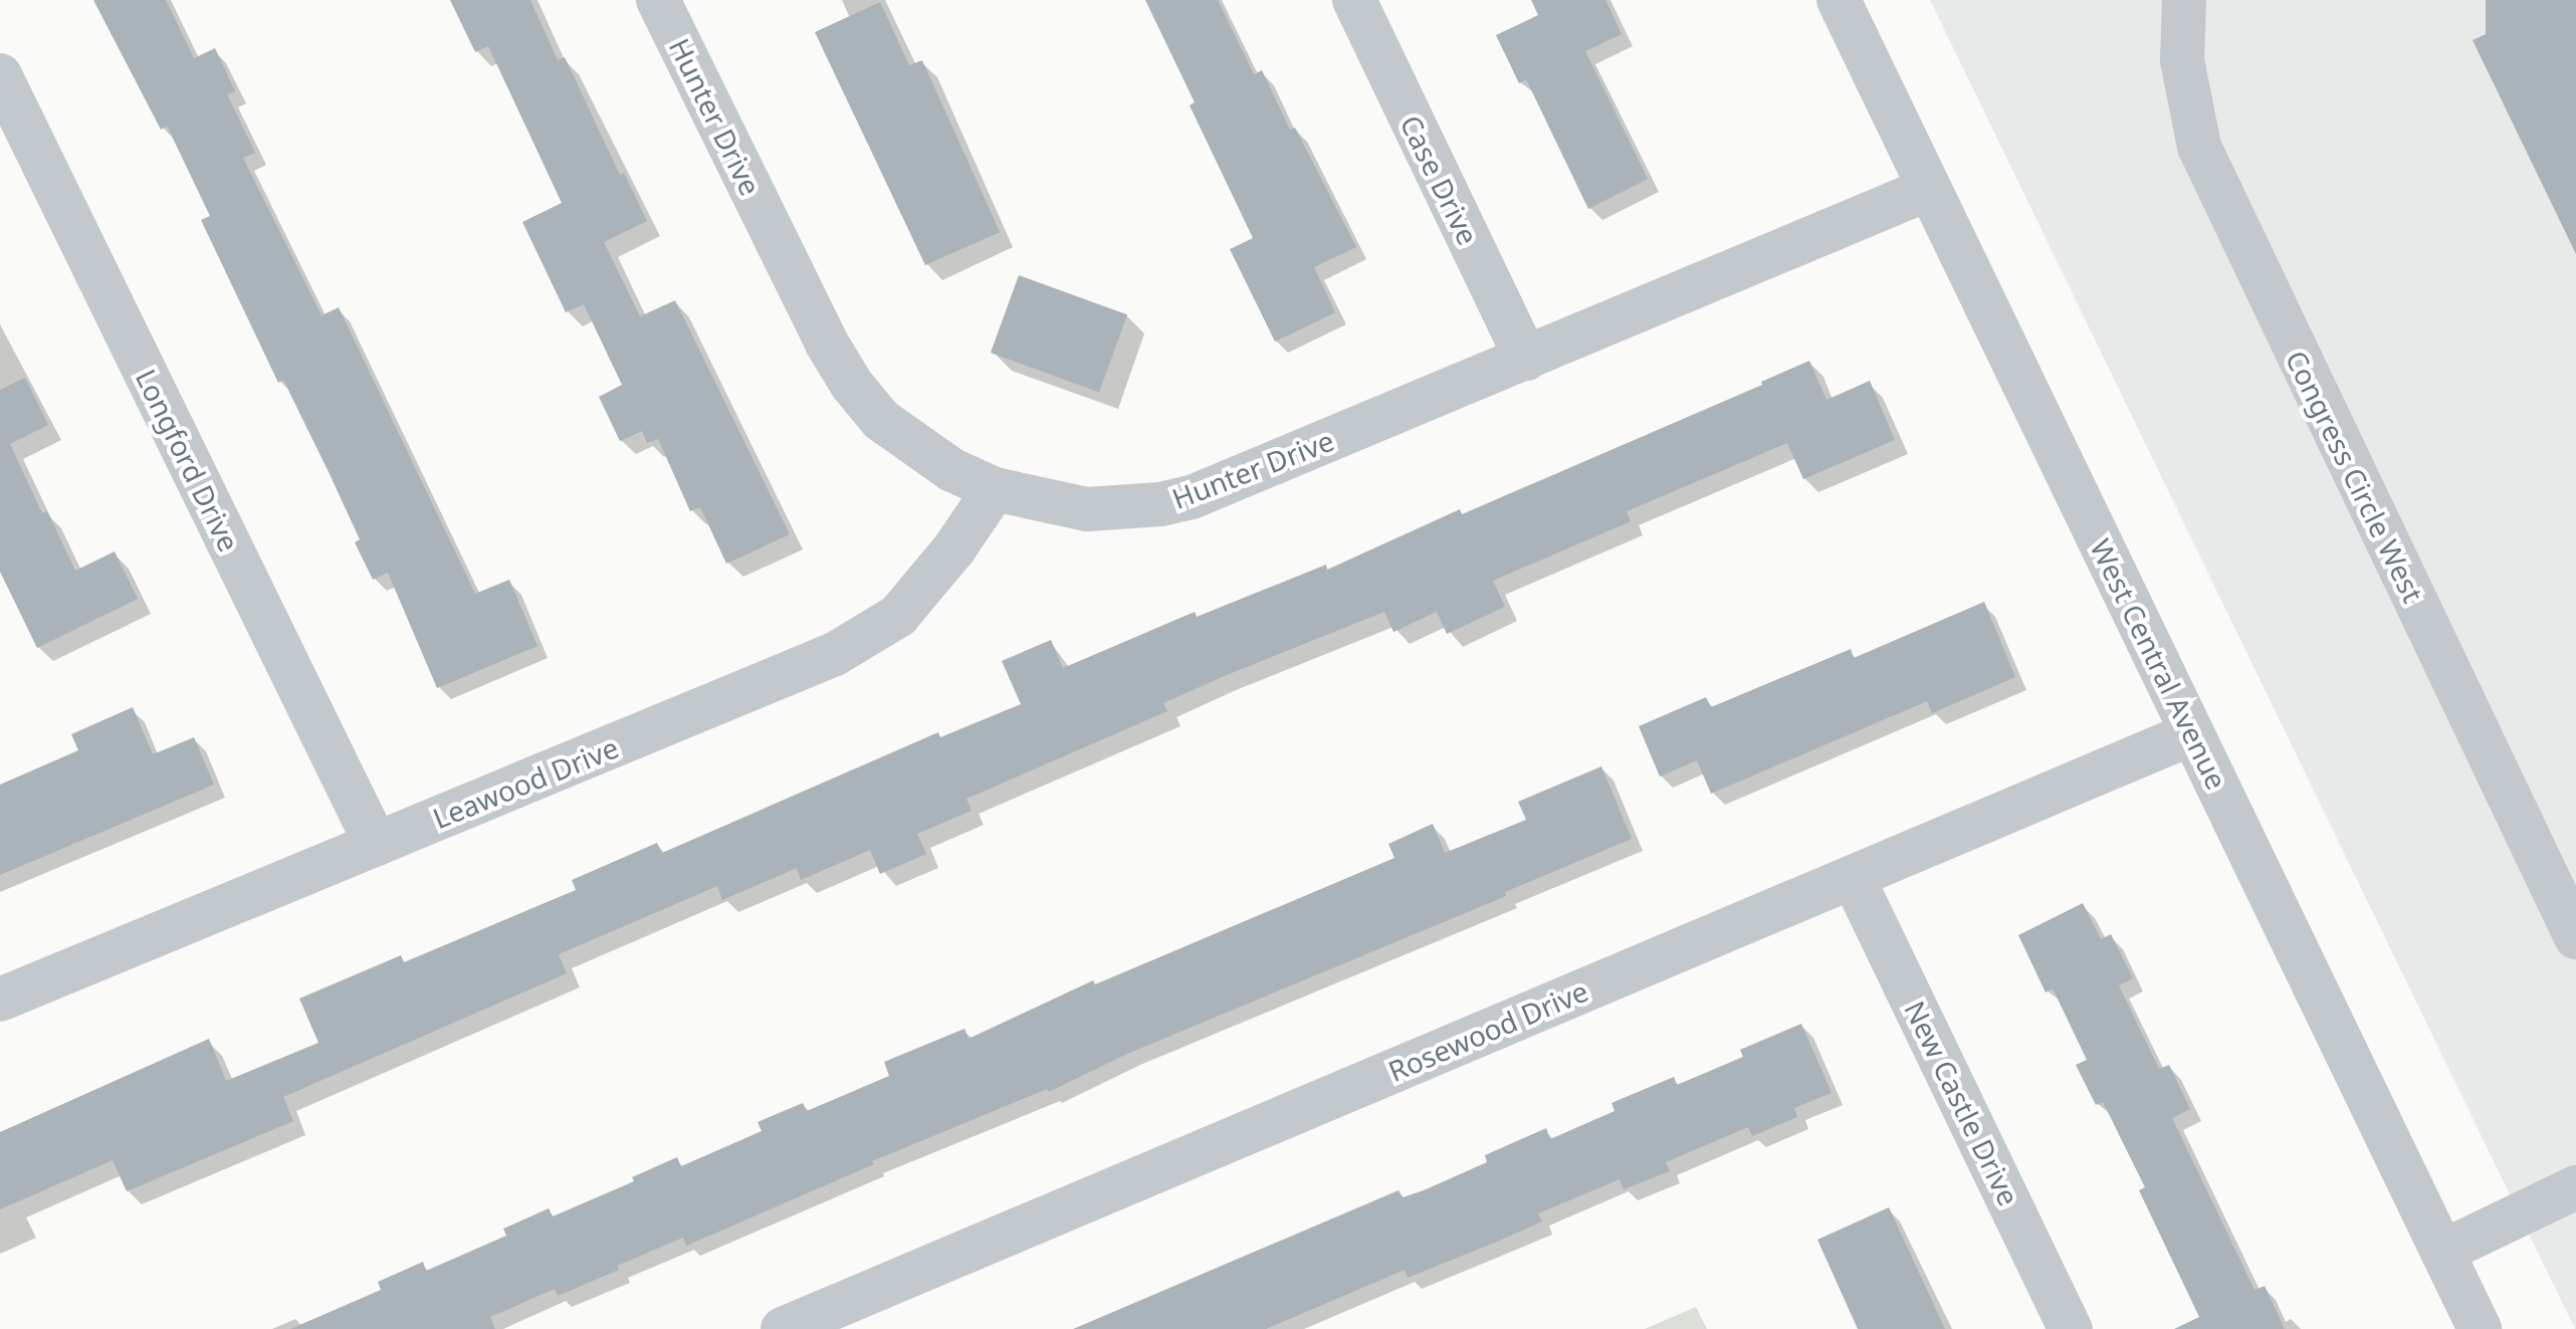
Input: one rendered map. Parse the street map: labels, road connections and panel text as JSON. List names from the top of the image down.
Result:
{
  "streets": {
    "street": [
      "Hunter Drive",
      "Case Drive",
      "Longford Drive",
      "Congress Circle West",
      "West Central Avenue",
      "Leawood Drive",
      "Rosewood Drive",
      "New Castle Drive"
    ]
  },
  "crossings": [
    ["Hunter Drive", "Case Drive"],
    ["Hunter Drive", "West Central Avenue"],
    ["Hunter Drive", "Leawood Drive"],
    ["Longford Drive", "Leawood Drive"],
    ["West Central Avenue", "Rosewood Drive"],
    ["Rosewood Drive", "New Castle Drive"]
  ]
}
